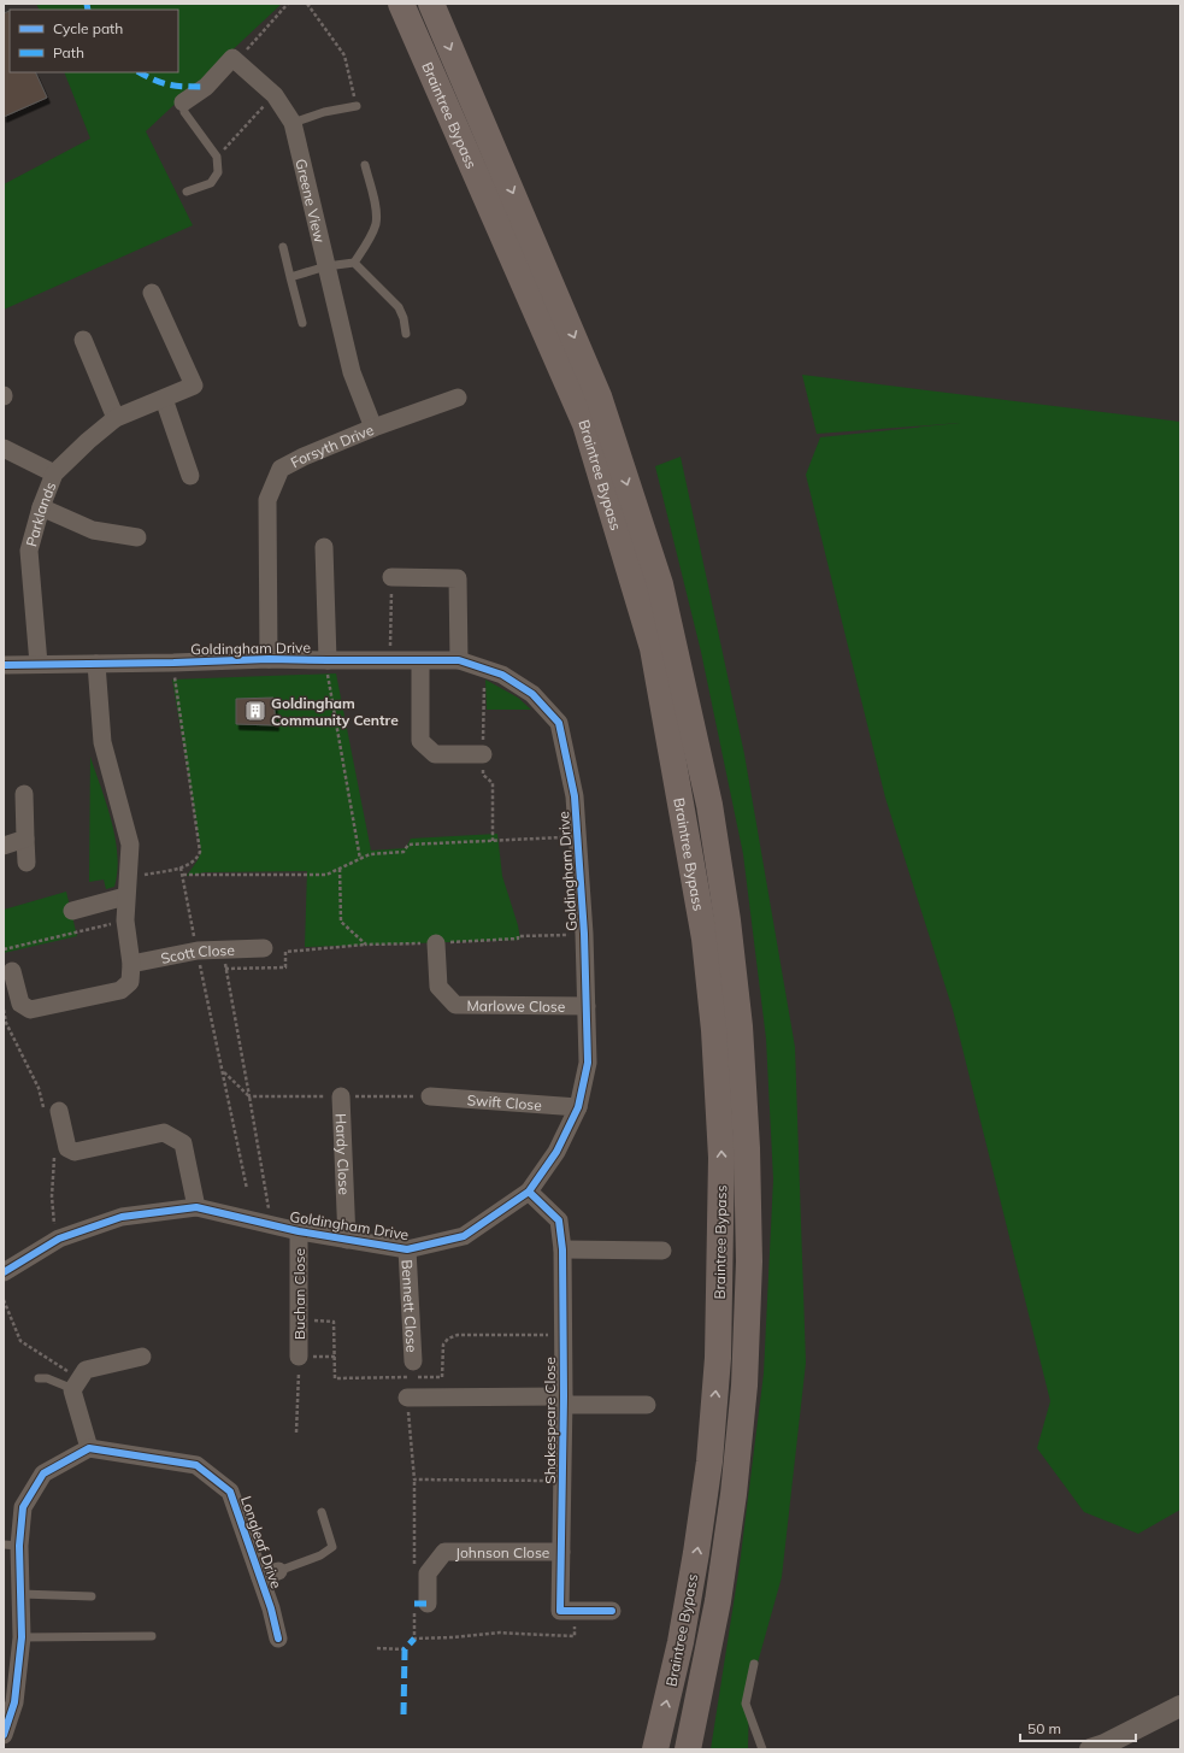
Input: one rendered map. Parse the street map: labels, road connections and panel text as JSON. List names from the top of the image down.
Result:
{
  "streets": {
    "highway": ["Braintree Bypass"],
    "street": [
      "Greene View",
      "Forsyth Drive",
      "Parklands",
      "Goldingham Drive",
      "Scott Close",
      "Marlowe Close",
      "Swift Close",
      "Hardy Close",
      "Buchan Close",
      "Bennett Close",
      "Shakespeare Close",
      "Longleaf Drive",
      "Johnson Close"
    ]
  },
  "crossings": [
    ["Greene View", "Forsyth Drive"],
    ["Forsyth Drive", "Goldingham Drive"],
    ["Parklands", "Goldingham Drive"],
    ["Goldingham Drive", "Marlowe Close"],
    ["Goldingham Drive", "Swift Close"],
    ["Goldingham Drive", "Hardy Close"],
    ["Goldingham Drive", "Buchan Close"],
    ["Goldingham Drive", "Bennett Close"],
    ["Goldingham Drive", "Shakespeare Close"],
    ["Shakespeare Close", "Johnson Close"]
  ],
  "places": {
    "building": ["Goldingham Community Centre"]
  },
  "legend": ["Cycle path", "Path"],
  "scale_bar": "50 m"
}
